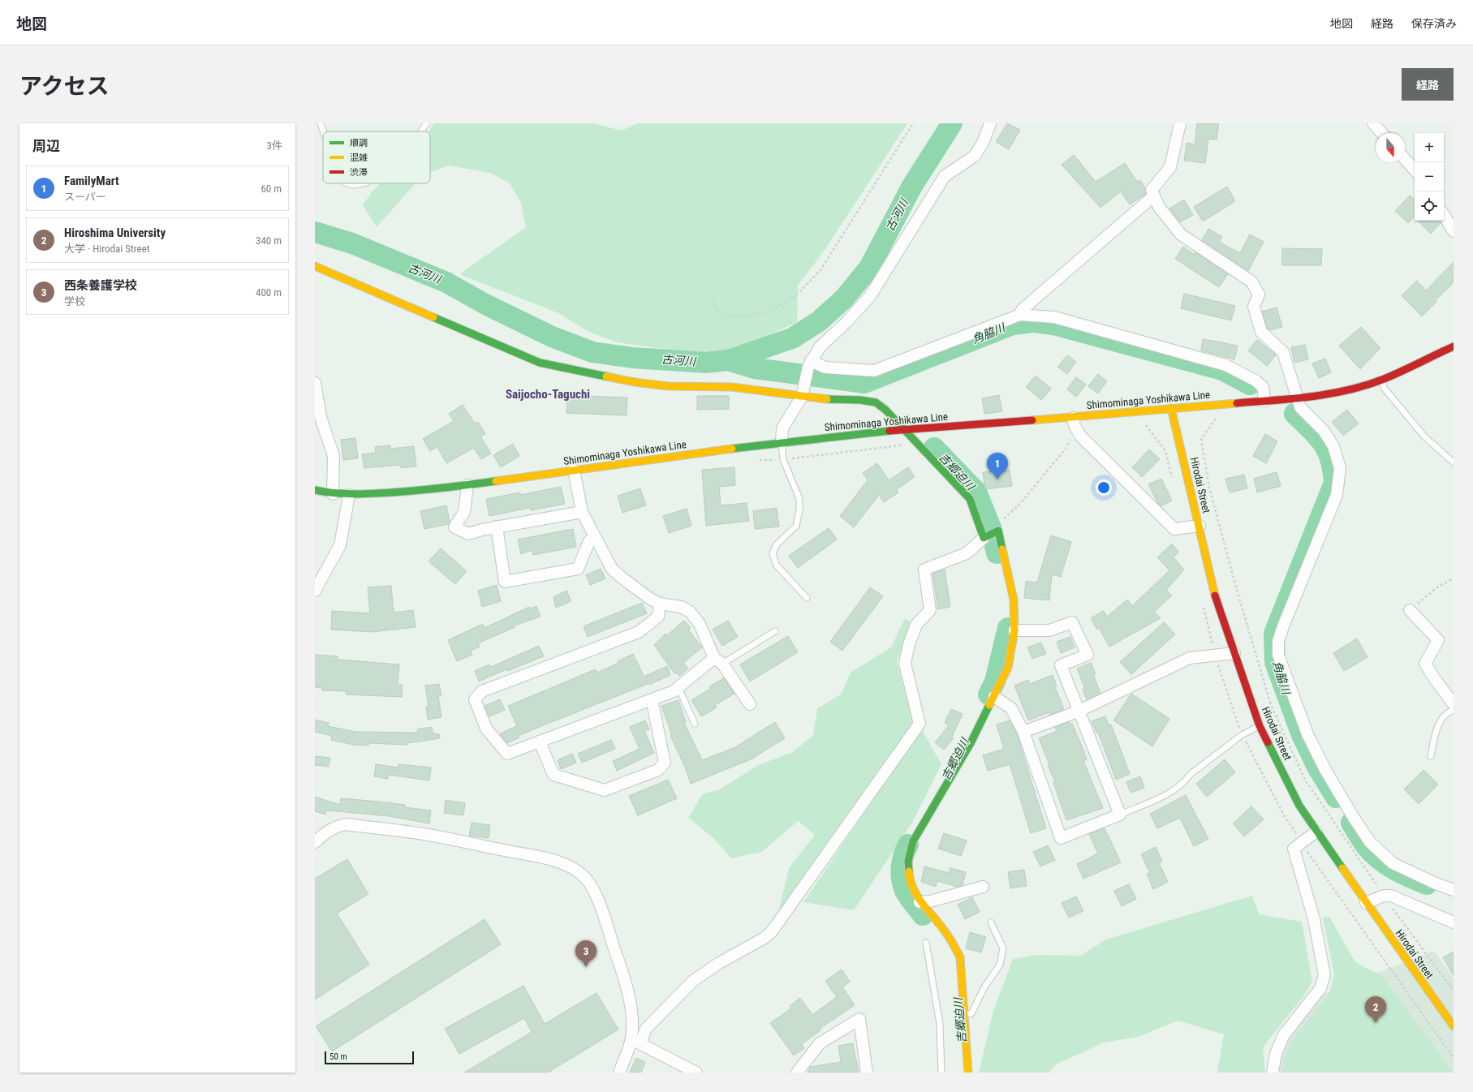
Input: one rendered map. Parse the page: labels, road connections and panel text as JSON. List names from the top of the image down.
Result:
{
  "streets": {
    "street": ["Shimominaga Yoshikawa Line", "Hirodai Street"]
  },
  "crossings": [
    ["Shimominaga Yoshikawa Line", "Hirodai Street"]
  ],
  "districts": ["Saijocho-Taguchi"],
  "water": ["古河川", "角脇川", "吉郷迫川"],
  "legend": ["順調", "混雑", "渋滞"],
  "scale_bar": "50 m",
  "north": "bottom",
  "page": {
    "header": "地図",
    "nav": ["地図", "経路", "保存済み"],
    "title": "アクセス",
    "buttons": "経路",
    "heading": ["周辺", "3件"],
    "map_buttons": ["+", "−"],
    "list": [
      {
        "mark": "1",
        "name": "FamilyMart",
        "note": "スーパー",
        "value": "60 m"
      },
      {
        "mark": "2",
        "name": "Hiroshima University",
        "note": "大学 · Hirodai Street",
        "value": "340 m"
      },
      {
        "mark": "3",
        "name": "西条養護学校",
        "note": "学校",
        "value": "400 m"
      }
    ],
    "pins": ["1", "3", "2"],
    "scale": "50 m"
  }
}
